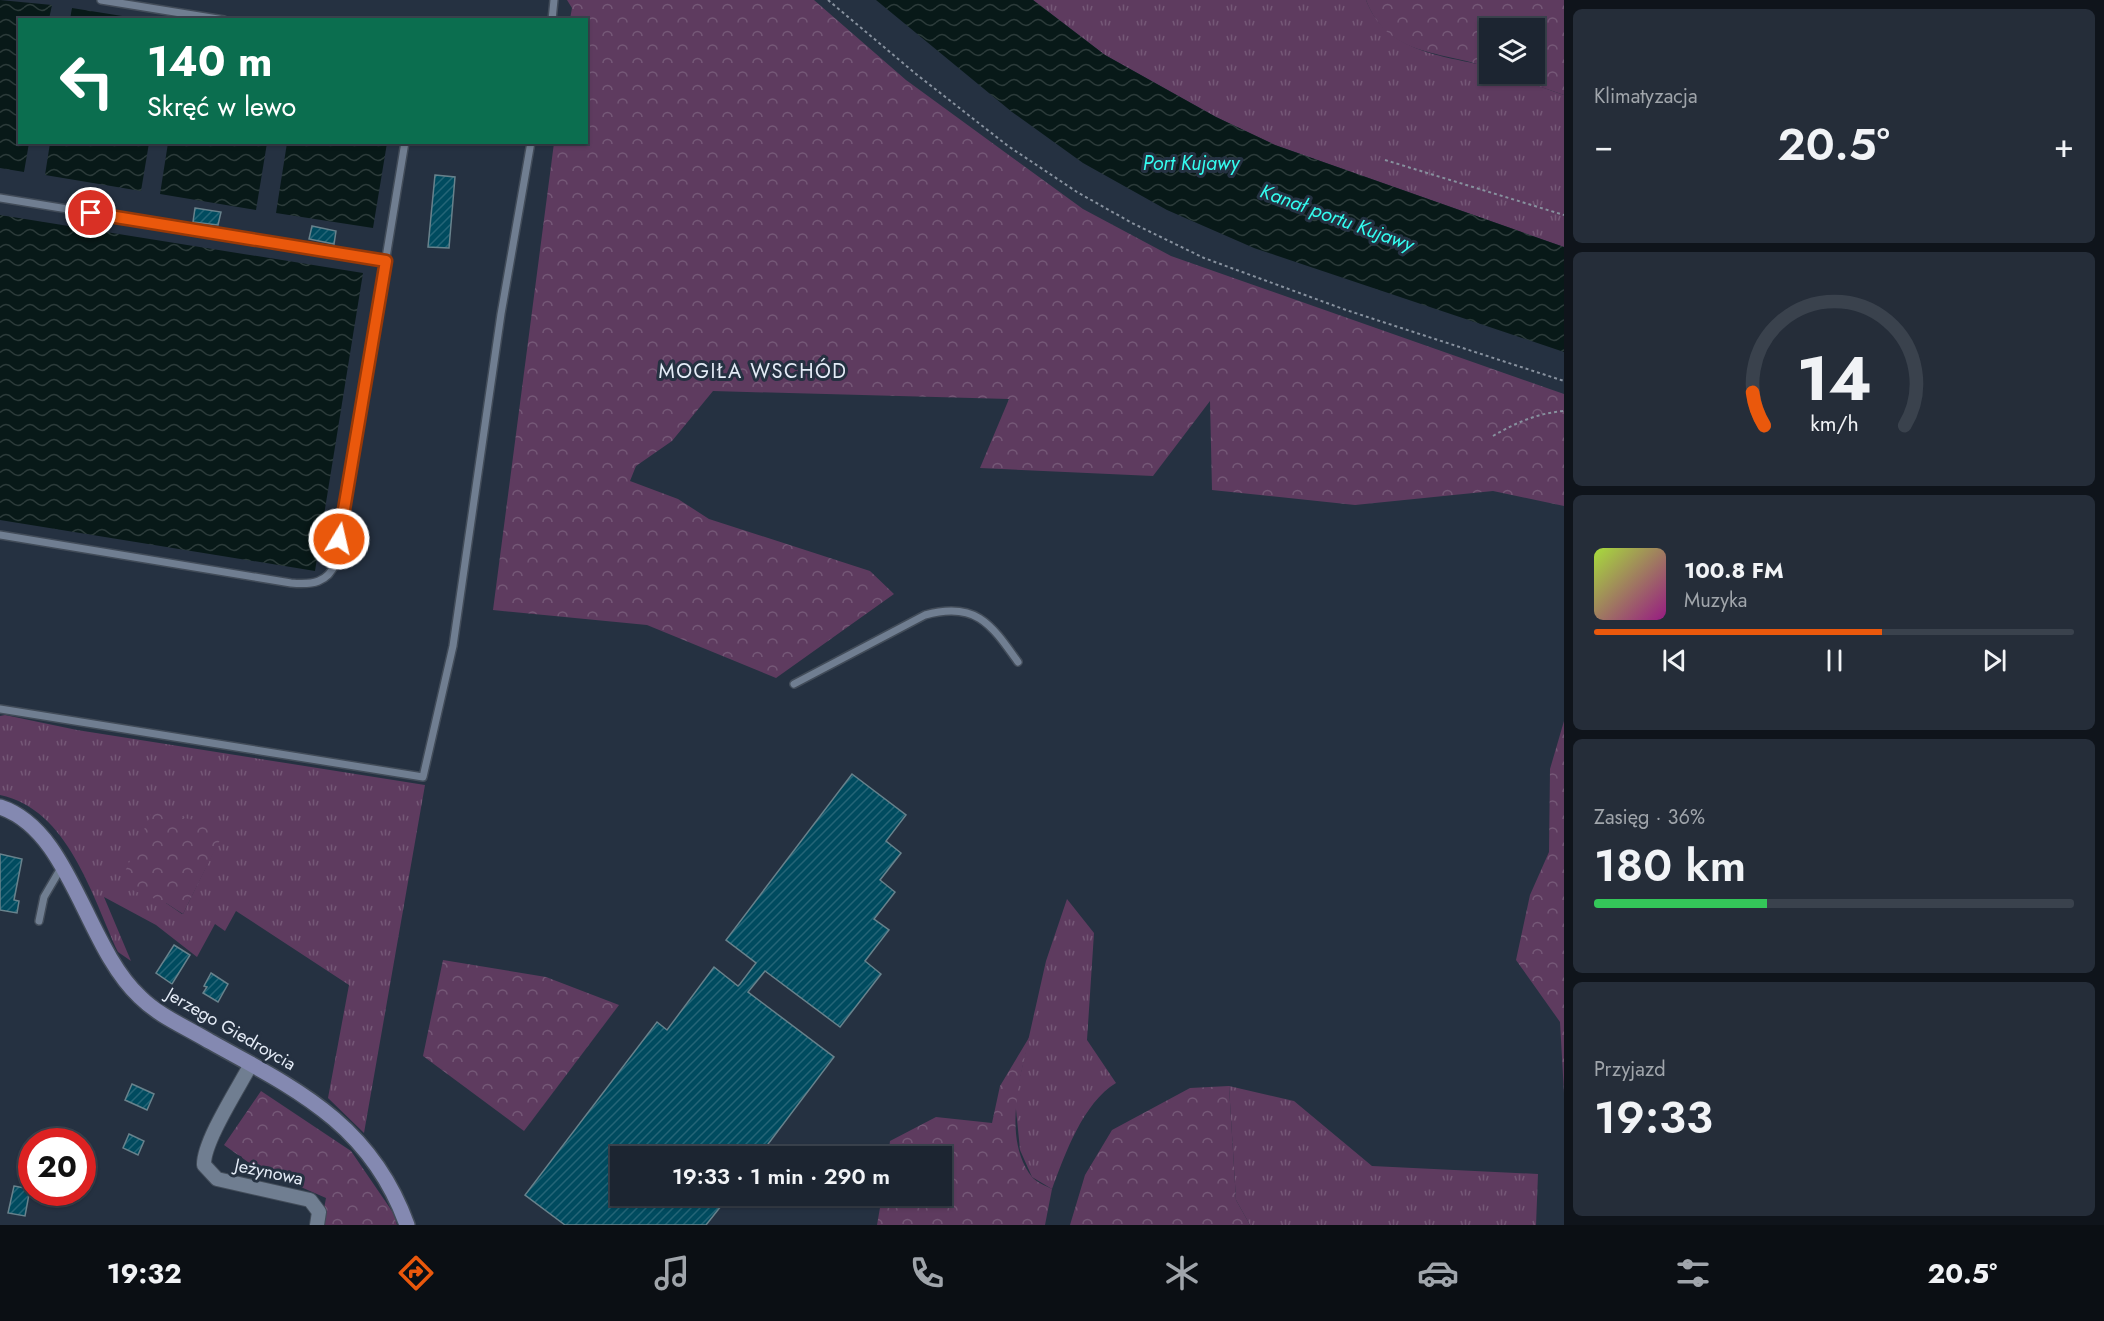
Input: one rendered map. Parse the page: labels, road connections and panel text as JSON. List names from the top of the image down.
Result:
{
  "streets": {
    "street": ["Jerzego Giedroycia", "Jeżynowa"]
  },
  "crossings": [
    ["Jerzego Giedroycia", "Jeżynowa"]
  ],
  "districts": ["MOGIŁA WSCHÓD"],
  "water": ["Port Kujawy", "Kanał portu Kujawy"],
  "page": {
    "tile": [
      "Klimatyzacja",
      ["Zasięg · 36%", "180 km"],
      ["Przyjazd", "19:33"]
    ],
    "turn": ["140 m", "Skręć w lewo"],
    "heat": ["−", "20.5°", "+"],
    "song": ["100.8 FM", "Muzyka"],
    "limit": "20",
    "trip": "19:33 · 1 min · 290 m",
    "tabs": ["19:32", "20.5°"],
    "gauge": ["14", "km/h"]
  }
}
